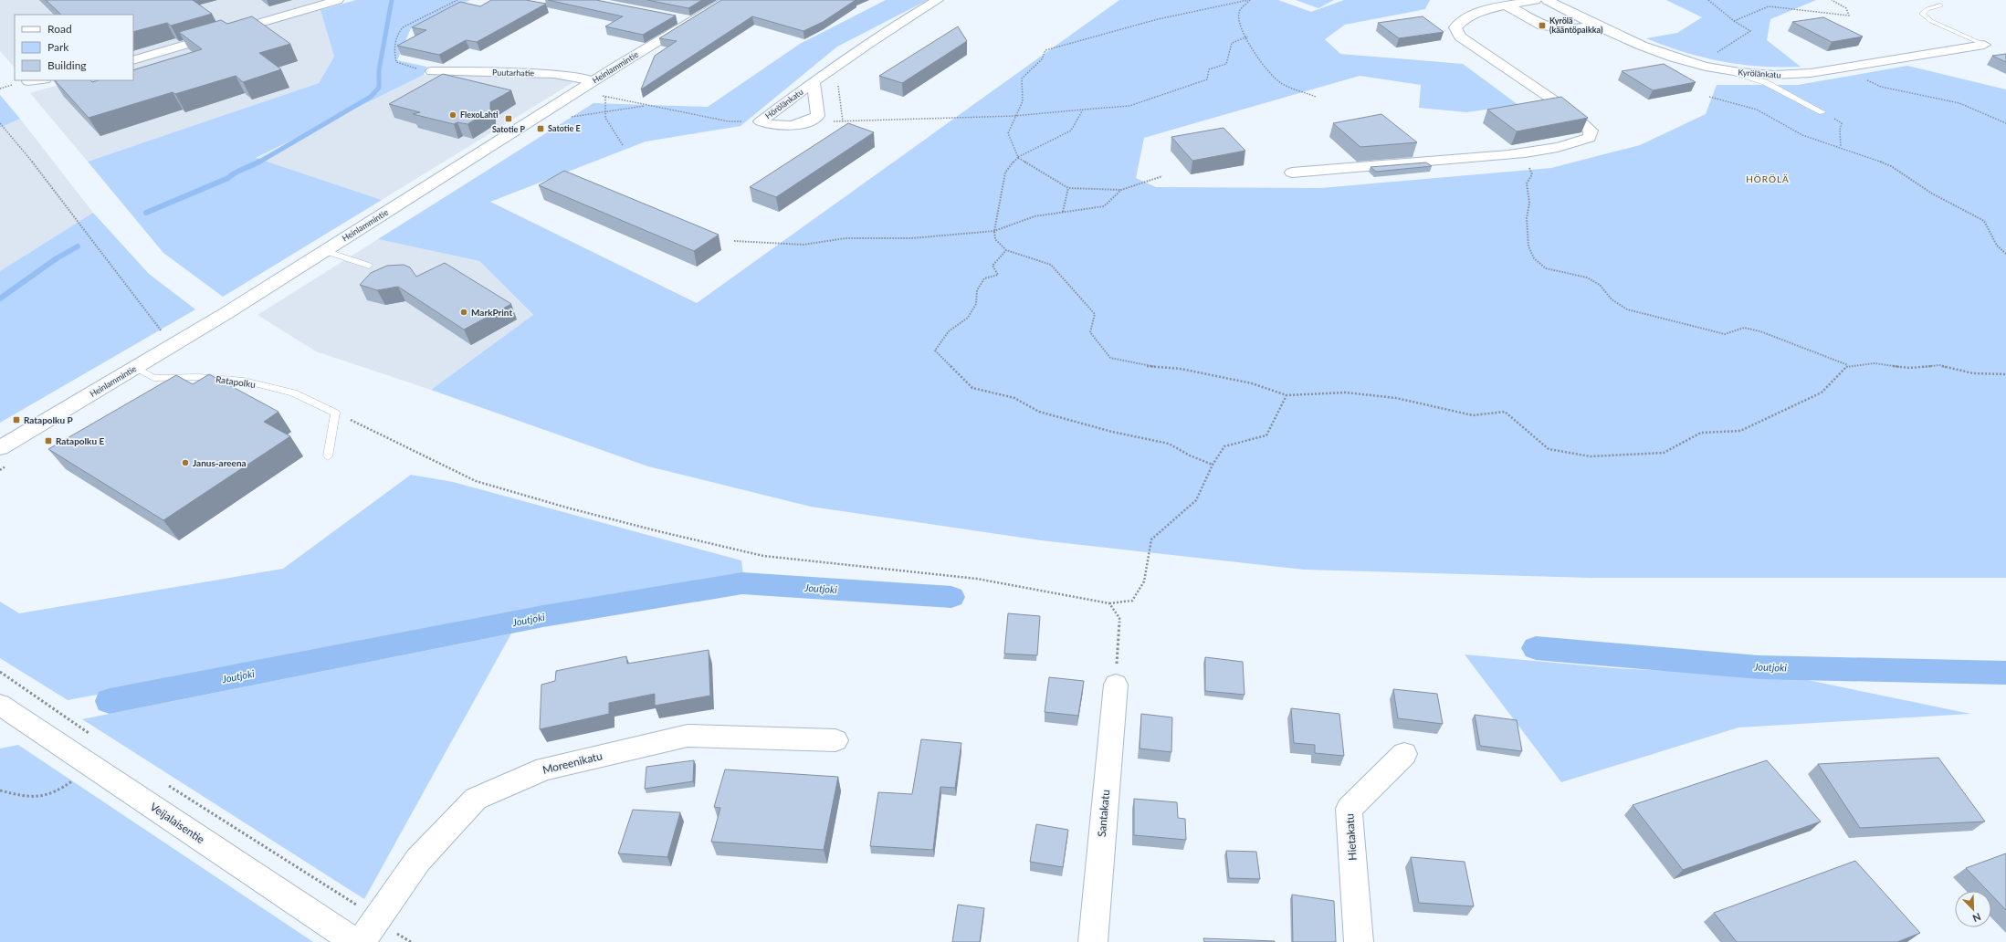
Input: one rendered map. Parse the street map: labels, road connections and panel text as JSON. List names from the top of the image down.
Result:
{
  "streets": {
    "street": [
      "Heinlammintie",
      "Puutarhatie",
      "Kyrölänkatu",
      "Hörölänkatu",
      "Moreenikatu",
      "Santakatu",
      "Veijalaisentie",
      "Hietakatu"
    ],
    "lane": ["Ratapolku"]
  },
  "crossings": [
    ["Heinlammintie", "Puutarhatie"],
    ["Heinlammintie", "Ratapolku"]
  ],
  "districts": ["HÖRÖLÄ"],
  "water": ["Joutjoki"],
  "places": {
    "transit": [
      "Kyrölä (kääntöpaikka)",
      "Satotie P",
      "Satotie E",
      "Ratapolku P",
      "Ratapolku E"
    ],
    "other": ["FlexoLahti", "MarkPrint", "Janus-areena"]
  },
  "legend": ["Road", "Park", "Building"],
  "north": "bottom right"
}
